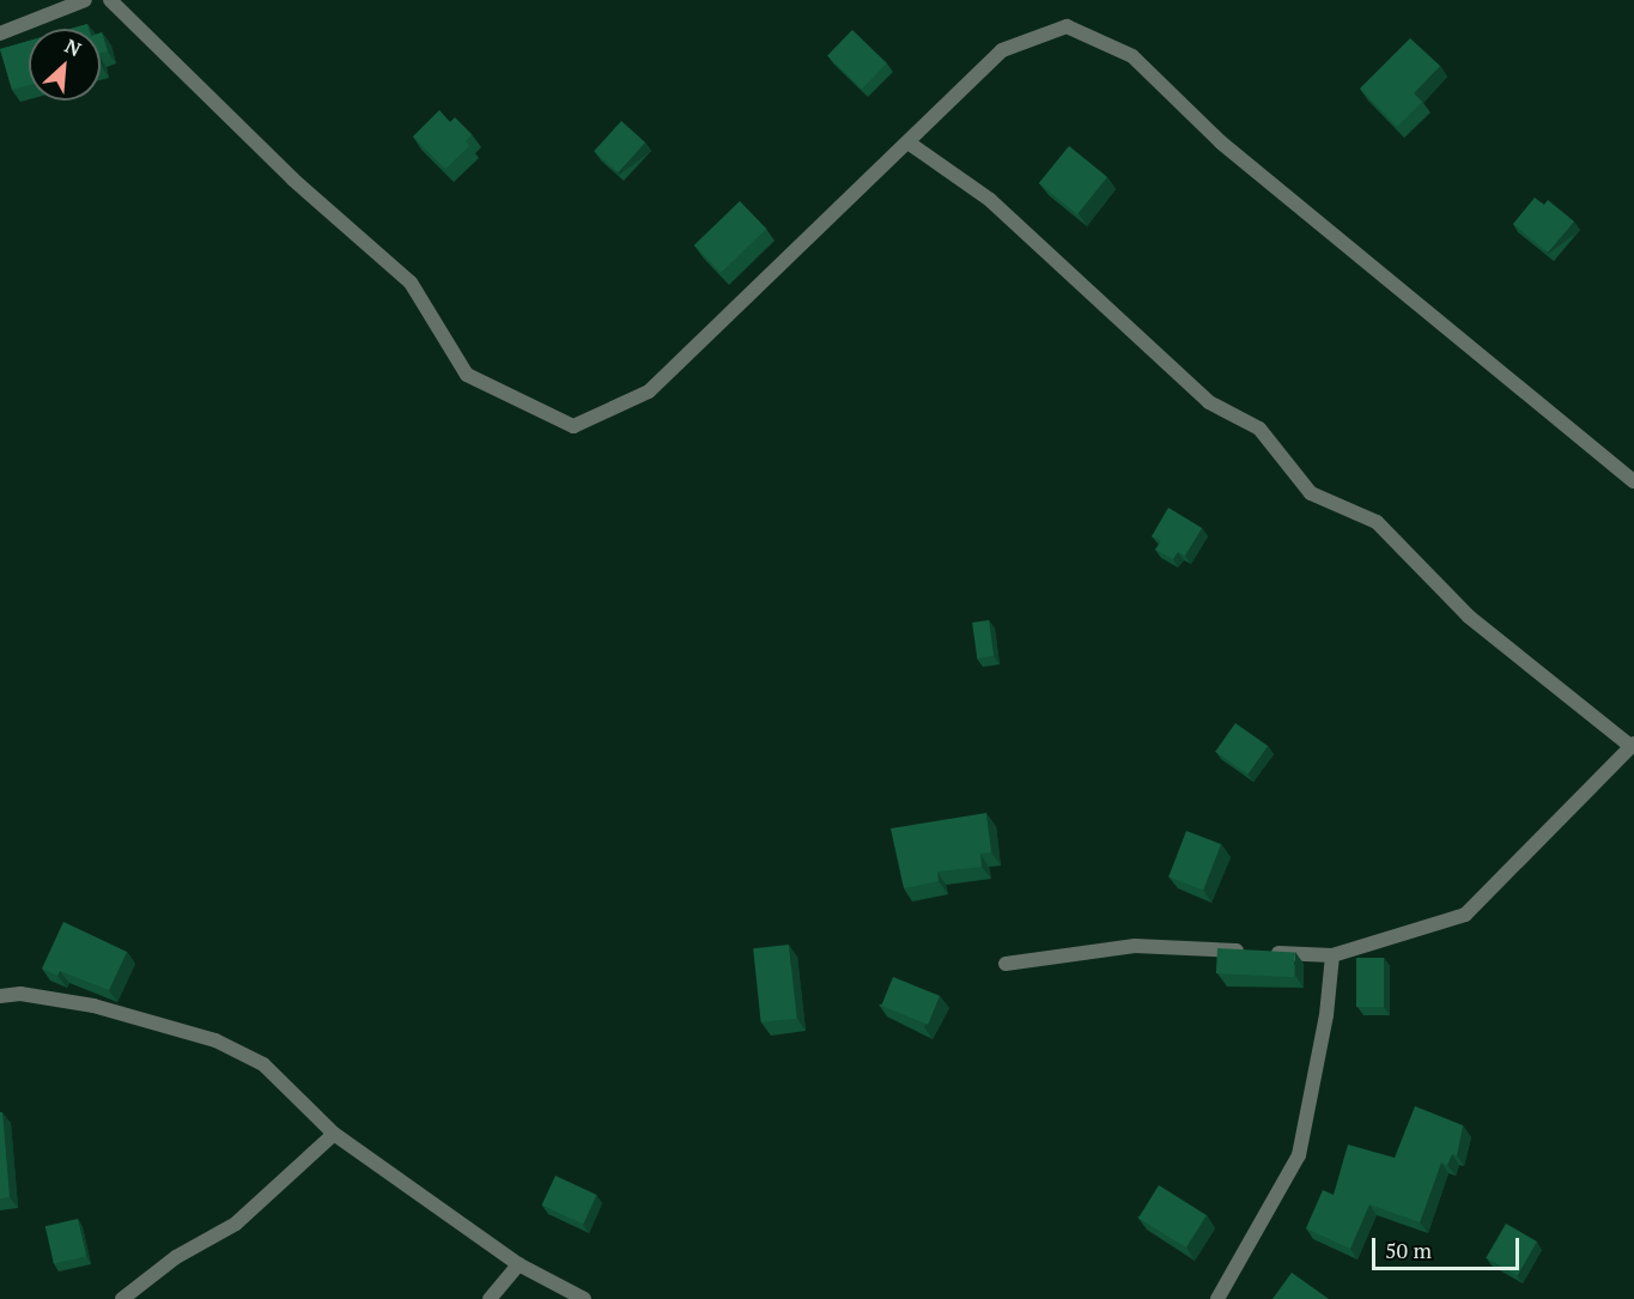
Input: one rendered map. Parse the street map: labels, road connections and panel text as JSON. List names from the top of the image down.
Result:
{
  "scale_bar": "50 m",
  "north": "top right"
}
